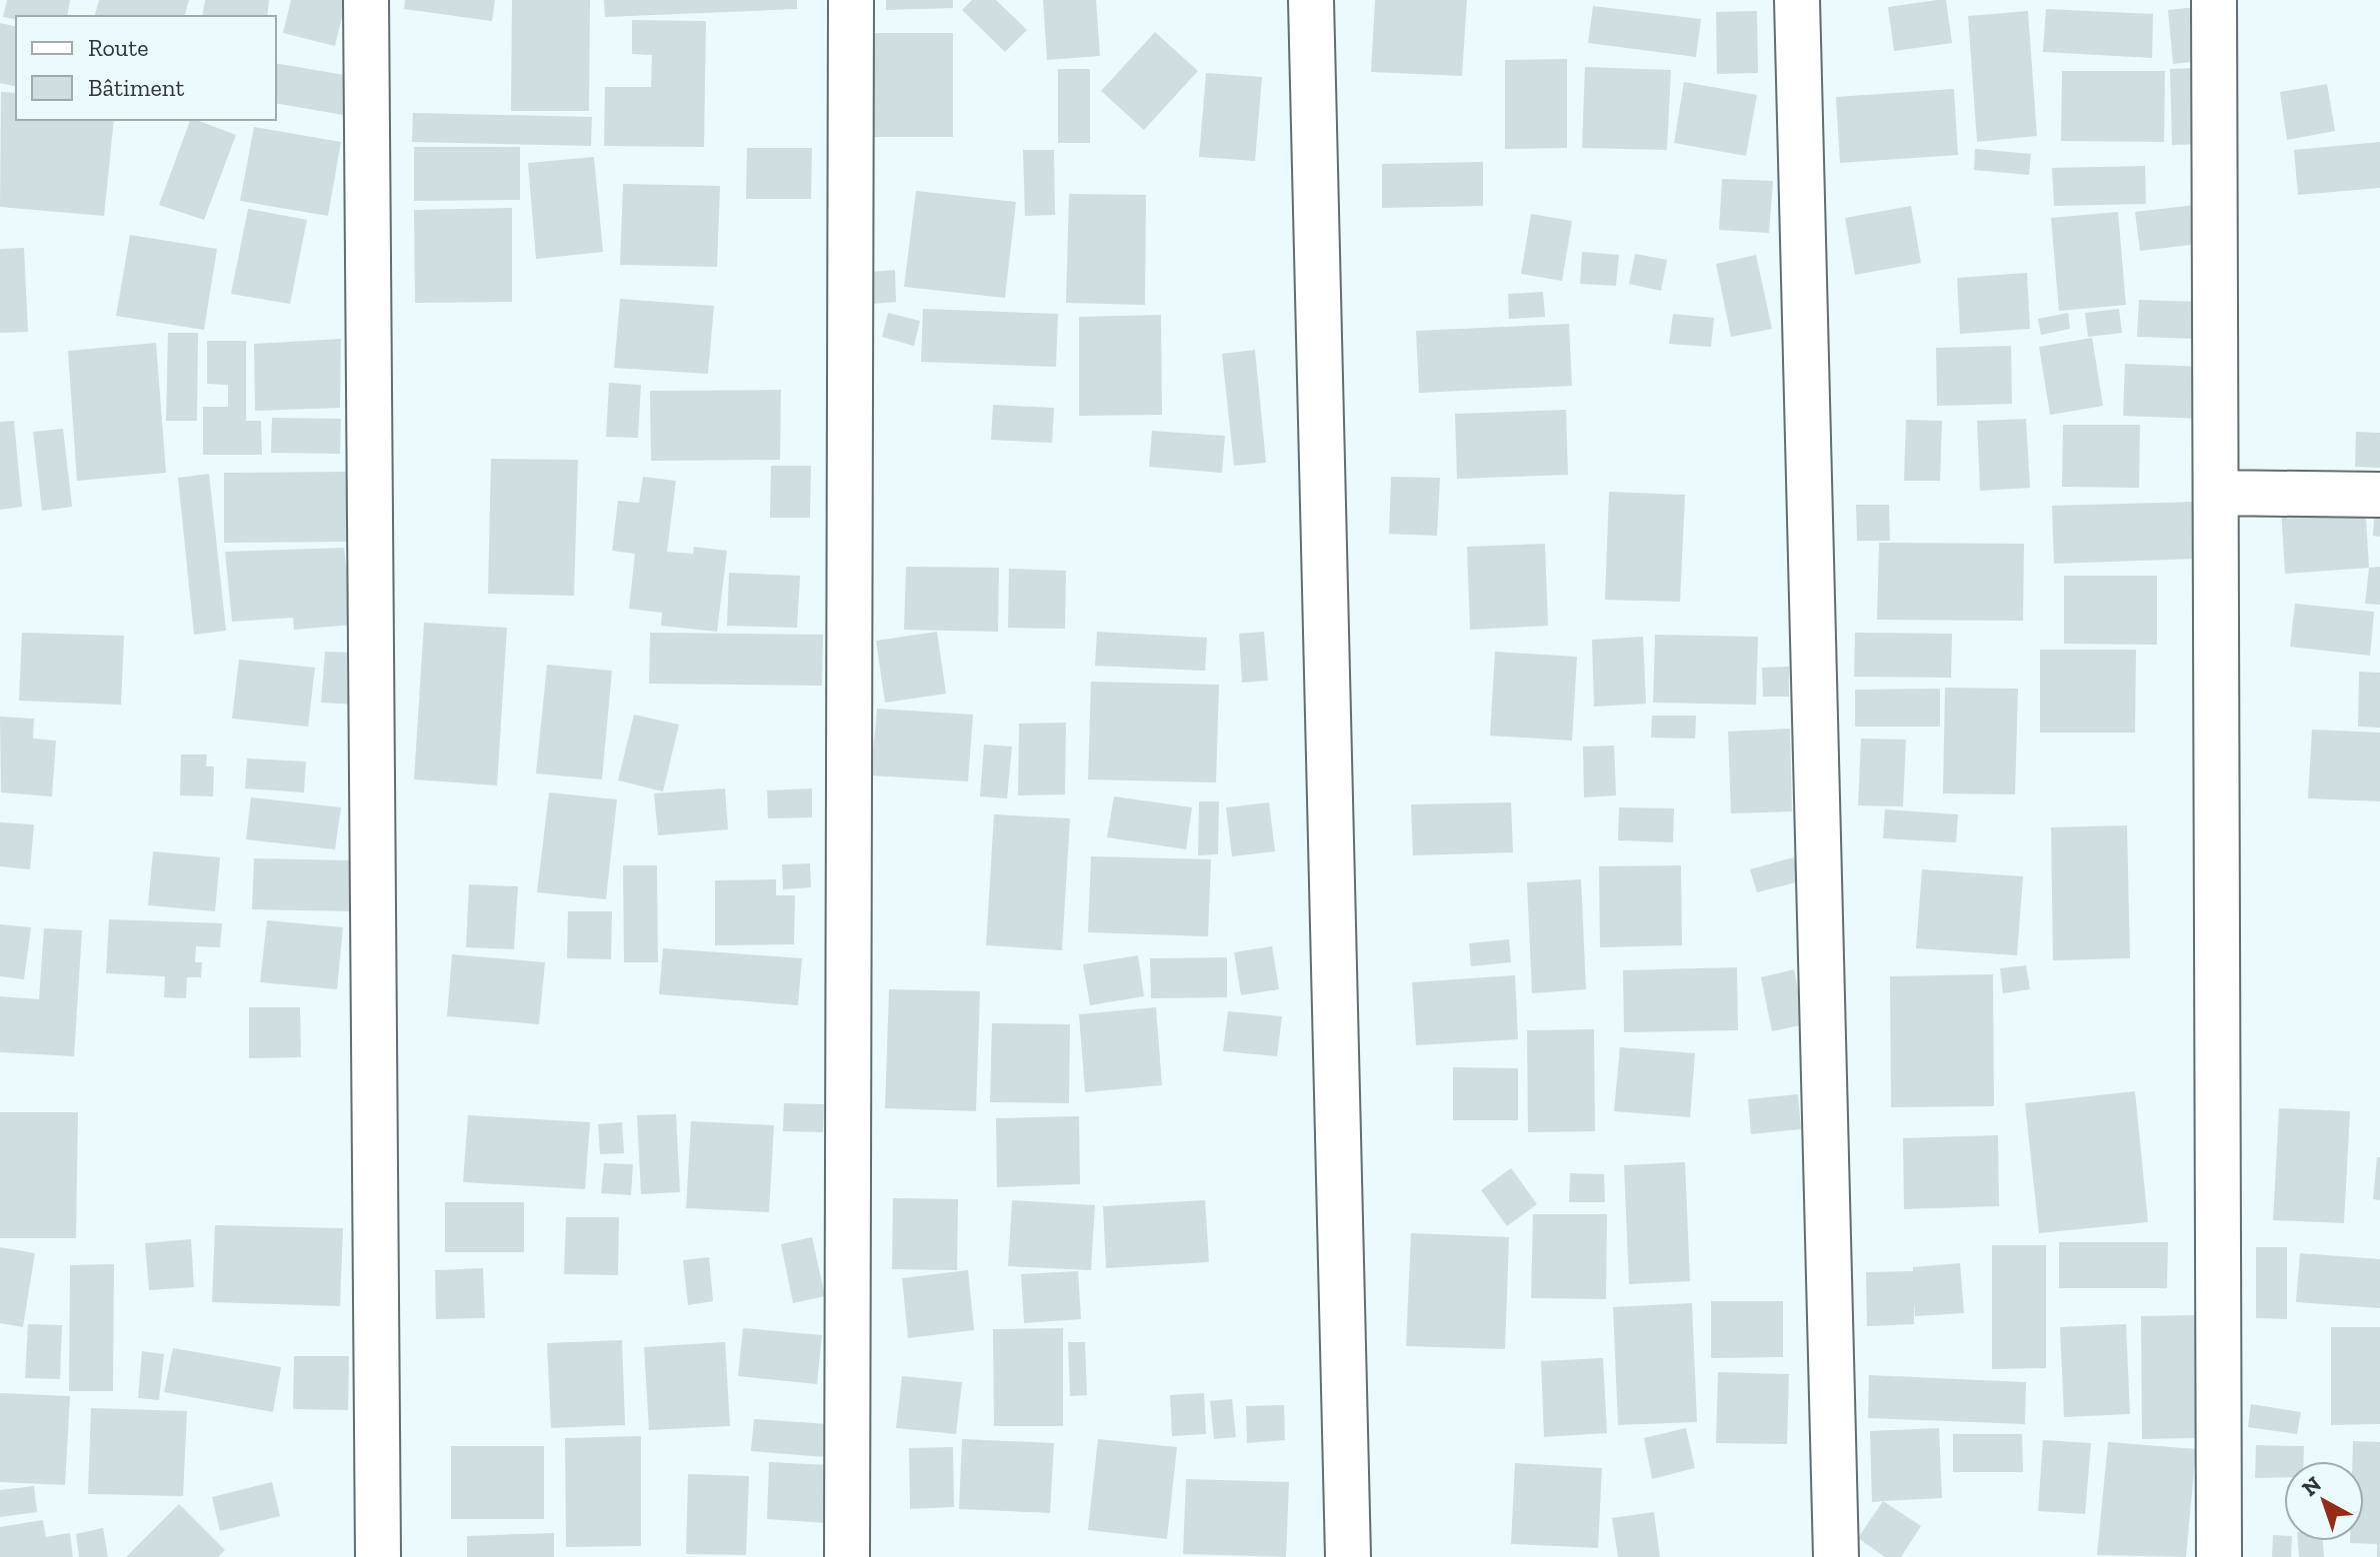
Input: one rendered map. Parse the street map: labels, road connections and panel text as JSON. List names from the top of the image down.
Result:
{
  "legend": ["Route", "Bâtiment"],
  "north": "top left"
}
